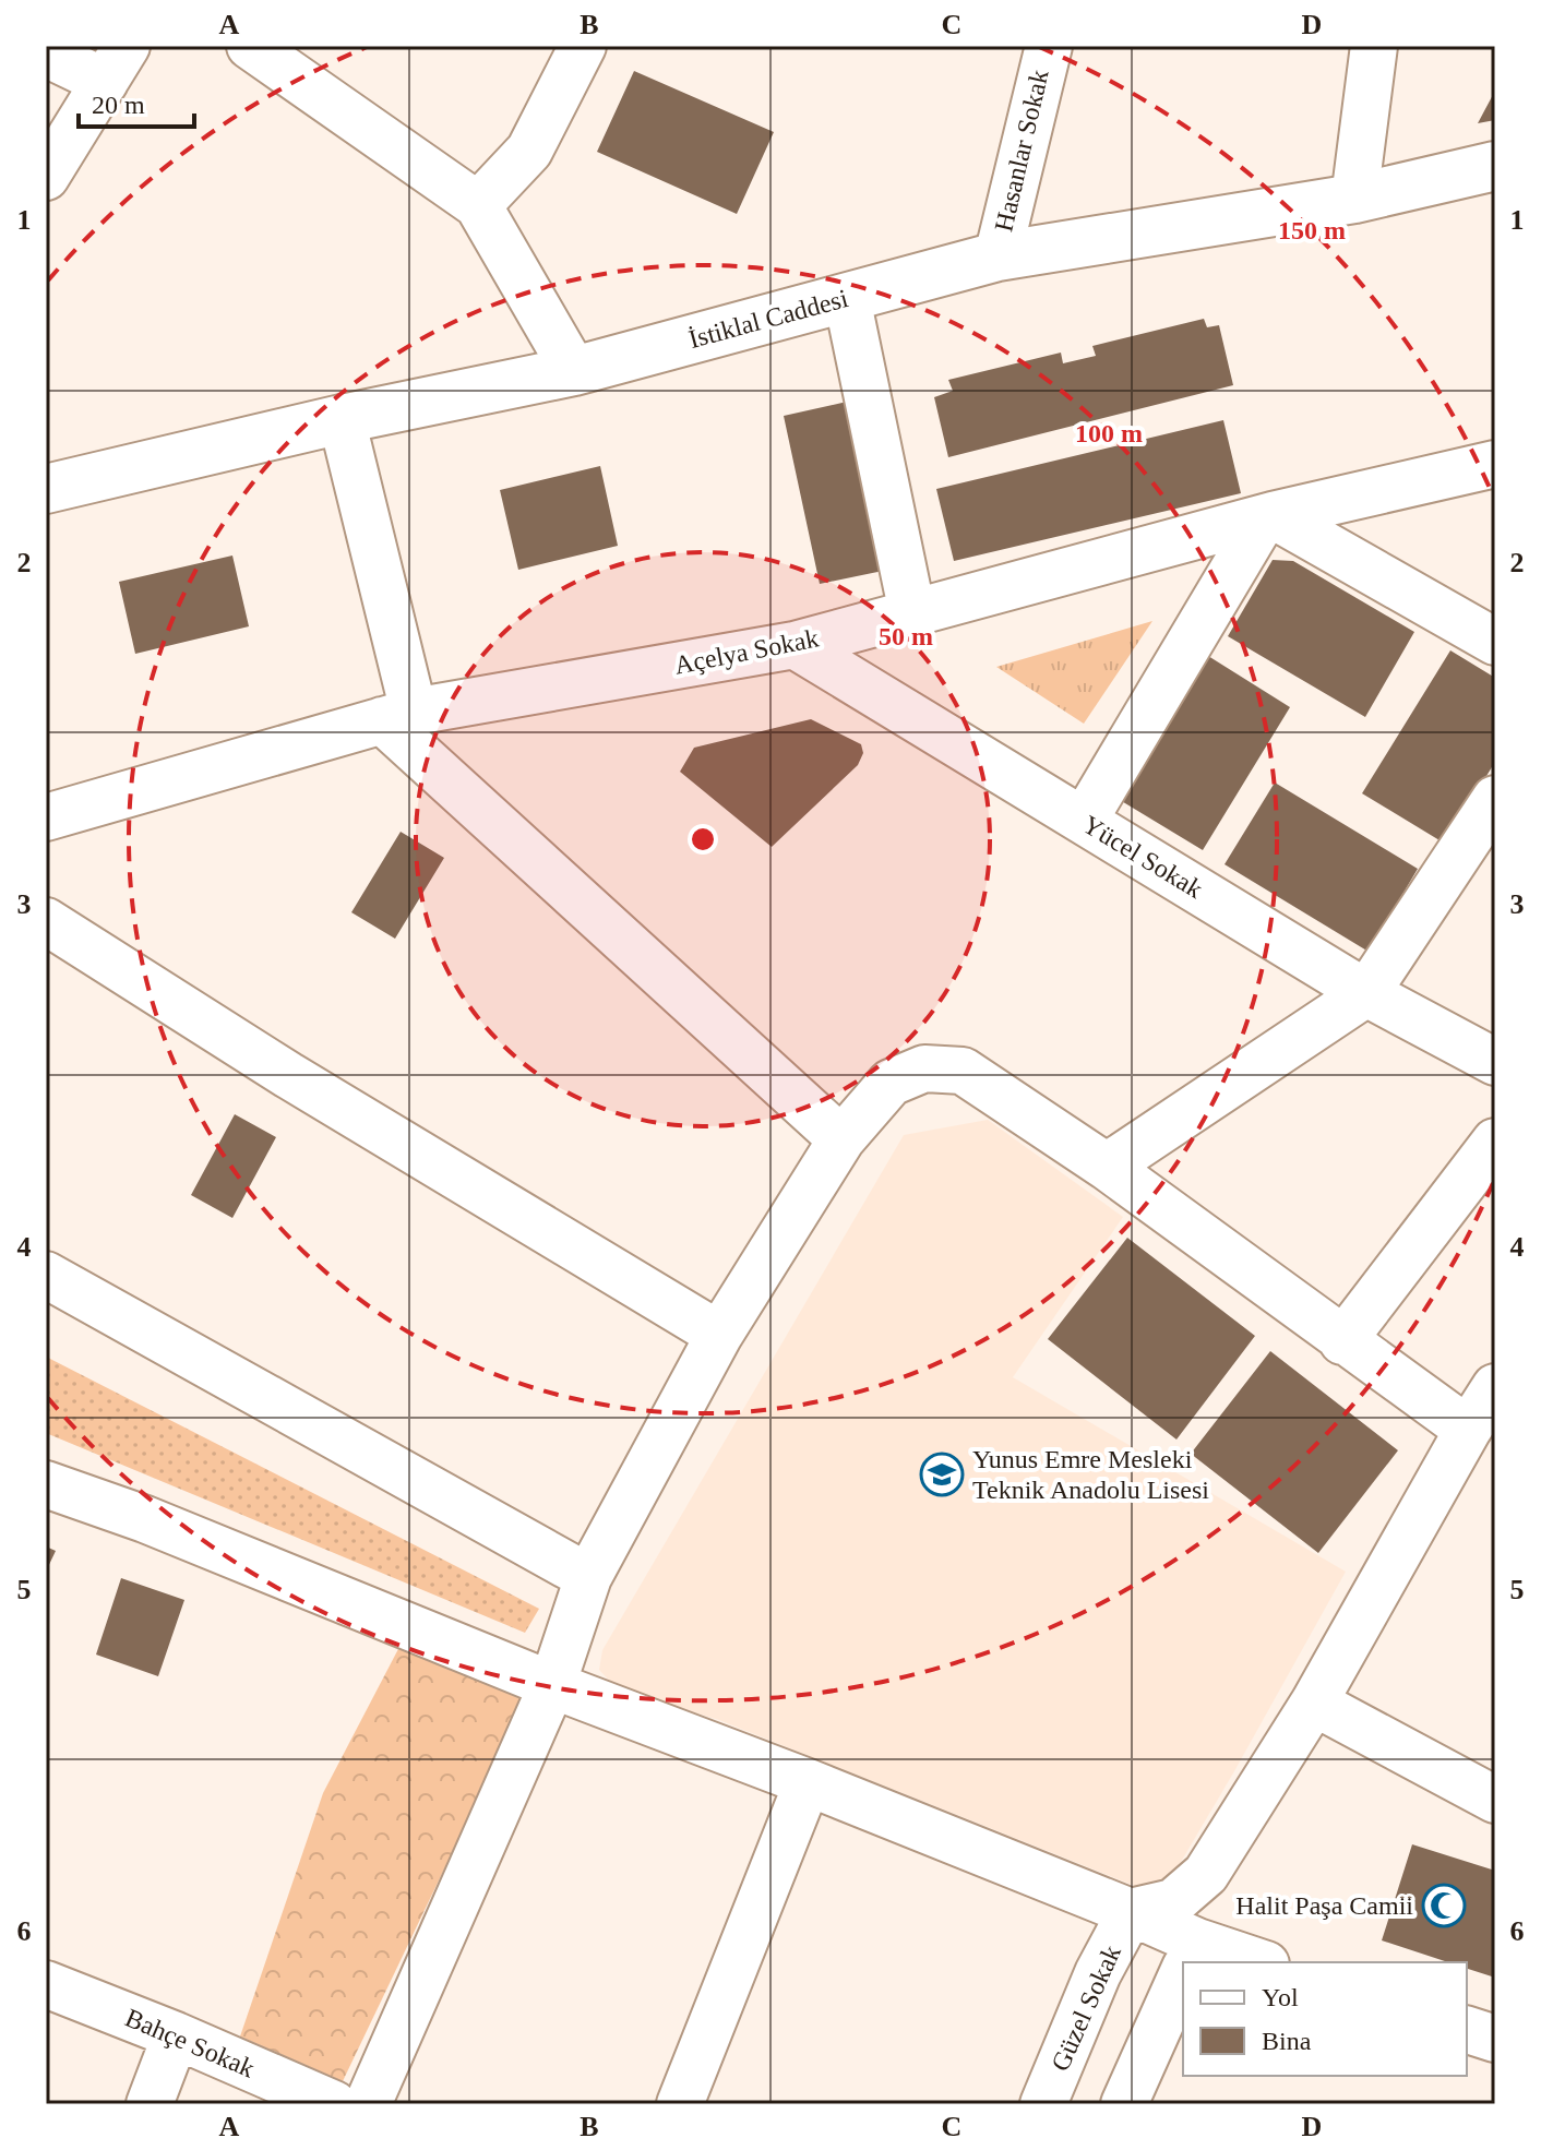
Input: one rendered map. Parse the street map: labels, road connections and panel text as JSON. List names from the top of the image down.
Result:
{
  "streets": {
    "main road": ["İstiklal Caddesi"],
    "street": [
      "Hasanlar Sokak",
      "Açelya Sokak",
      "Yücel Sokak",
      "Güzel Sokak",
      "Bahçe Sokak"
    ]
  },
  "crossings": [
    ["Hasanlar Sokak", "İstiklal Caddesi"],
    ["Açelya Sokak", "Yücel Sokak"]
  ],
  "places": {
    "school or university": ["Yunus Emre Mesleki Teknik Anadolu Lisesi"],
    "mosque": ["Halit Paşa Camii"]
  },
  "legend": ["Yol", "Bina"],
  "scale_bar": "20 m",
  "grid": {
    "columns": [
      "A",
      "B",
      "C",
      "D"
    ],
    "rows": [
      "1",
      "2",
      "3",
      "4",
      "5",
      "6"
    ]
  },
  "rings": ["150 m", "100 m", "50 m"]
}
